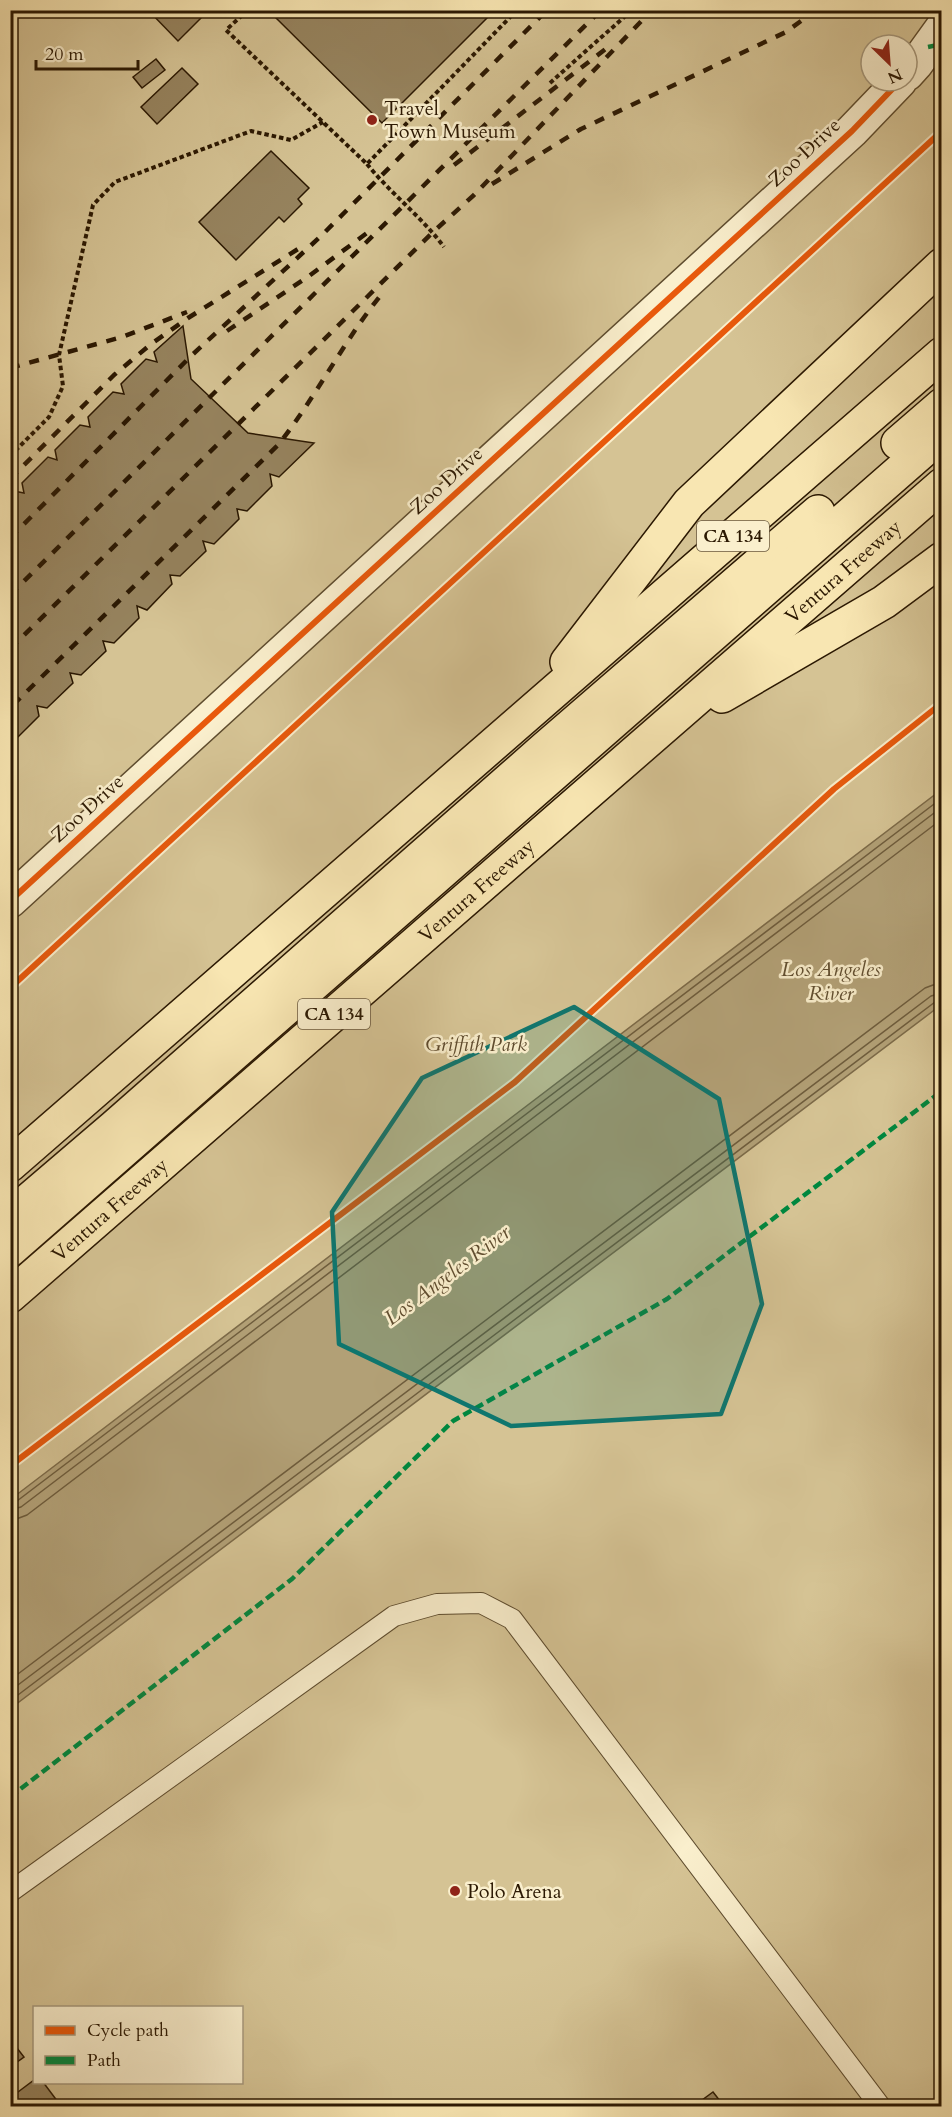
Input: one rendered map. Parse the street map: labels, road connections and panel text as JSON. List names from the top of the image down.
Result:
{
  "streets": {
    "highway": ["CA 134", "Ventura Freeway"],
    "street": ["Zoo Drive"]
  },
  "water": ["Los Angeles River"],
  "parks": ["Griffith Park"],
  "places": ["Travel Town Museum", "Polo Arena"],
  "legend": ["Cycle path", "Path"],
  "scale_bar": "20 m",
  "north": "bottom right"
}
